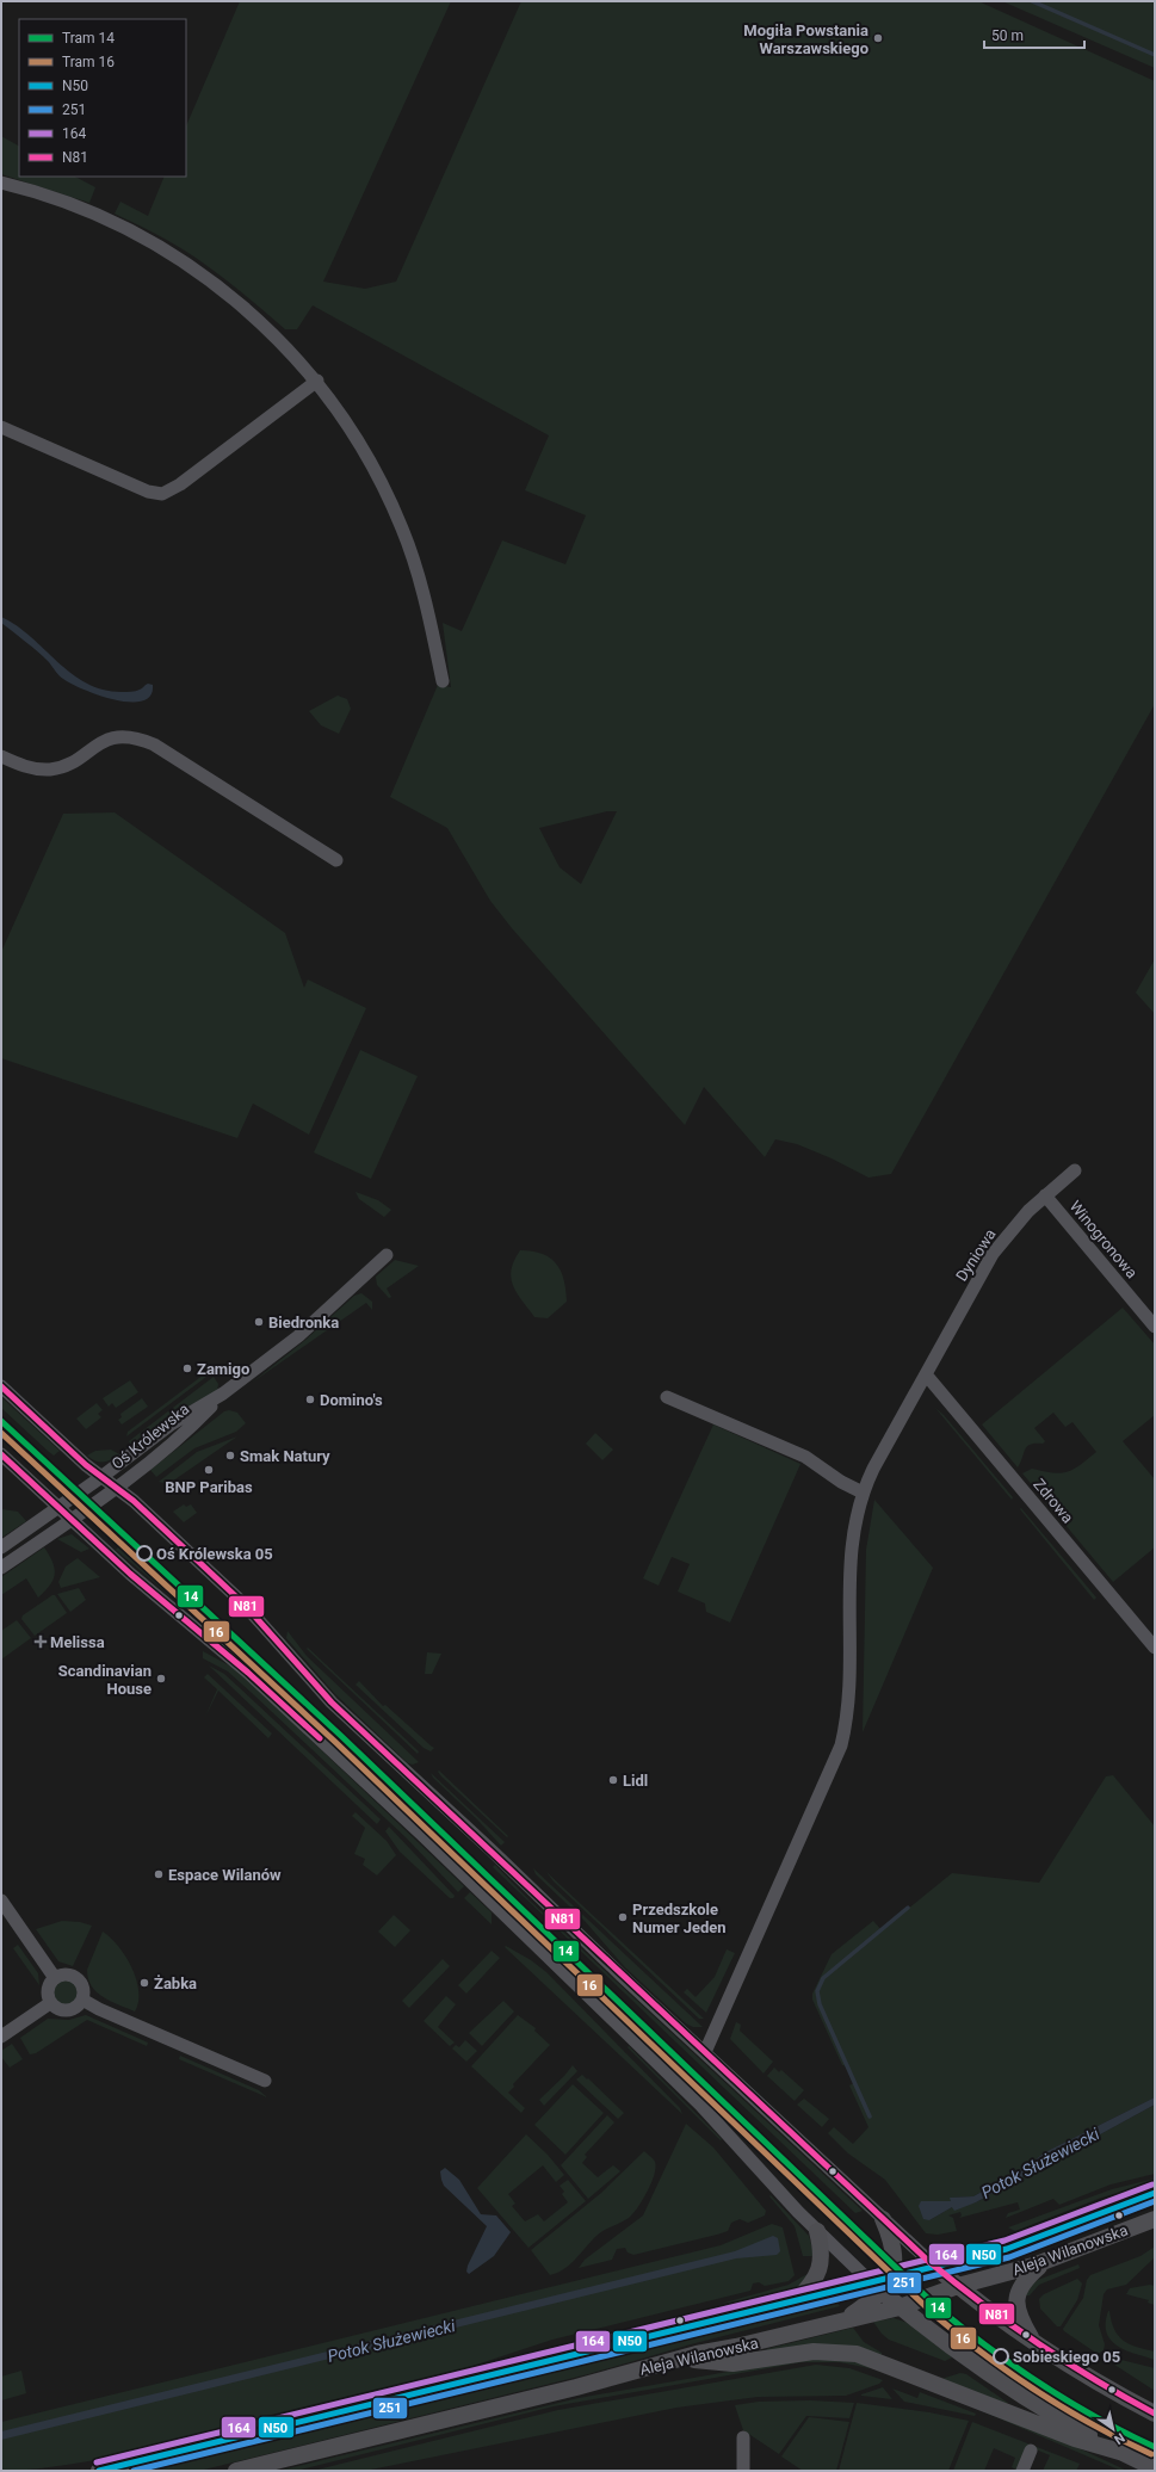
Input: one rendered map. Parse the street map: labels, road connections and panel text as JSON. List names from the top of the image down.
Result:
{
  "streets": {
    "main road": ["Aleja Wilanowska"],
    "street": [
      "Winogronowa",
      "Dyniowa",
      "Oś Królewska",
      "Zdrowa"
    ]
  },
  "crossings": [
    ["Winogronowa", "Dyniowa"],
    ["Dyniowa", "Zdrowa"]
  ],
  "water": ["Potok Służewiecki"],
  "places": {
    "other": [
      "Mogiła Powstania Warszawskiego",
      "Biedronka",
      "Zamigo",
      "Domino's",
      "Smak Natury",
      "BNP Paribas",
      "Oś Królewska 05",
      "Scandinavian House",
      "Lidl",
      "Espace Wilanów",
      "Przedszkole Numer Jeden",
      "Żabka",
      "Sobieskiego 05"
    ],
    "health": ["Melissa"]
  },
  "lines": [
    "transit line N81",
    "tram line 14",
    "tram line 16",
    "transit line 164",
    "transit line N50",
    "transit line 251"
  ],
  "legend": [
    "Tram 14",
    "Tram 16",
    "N50",
    "251",
    "164",
    "N81"
  ],
  "scale_bar": "50 m",
  "north": "bottom right"
}
